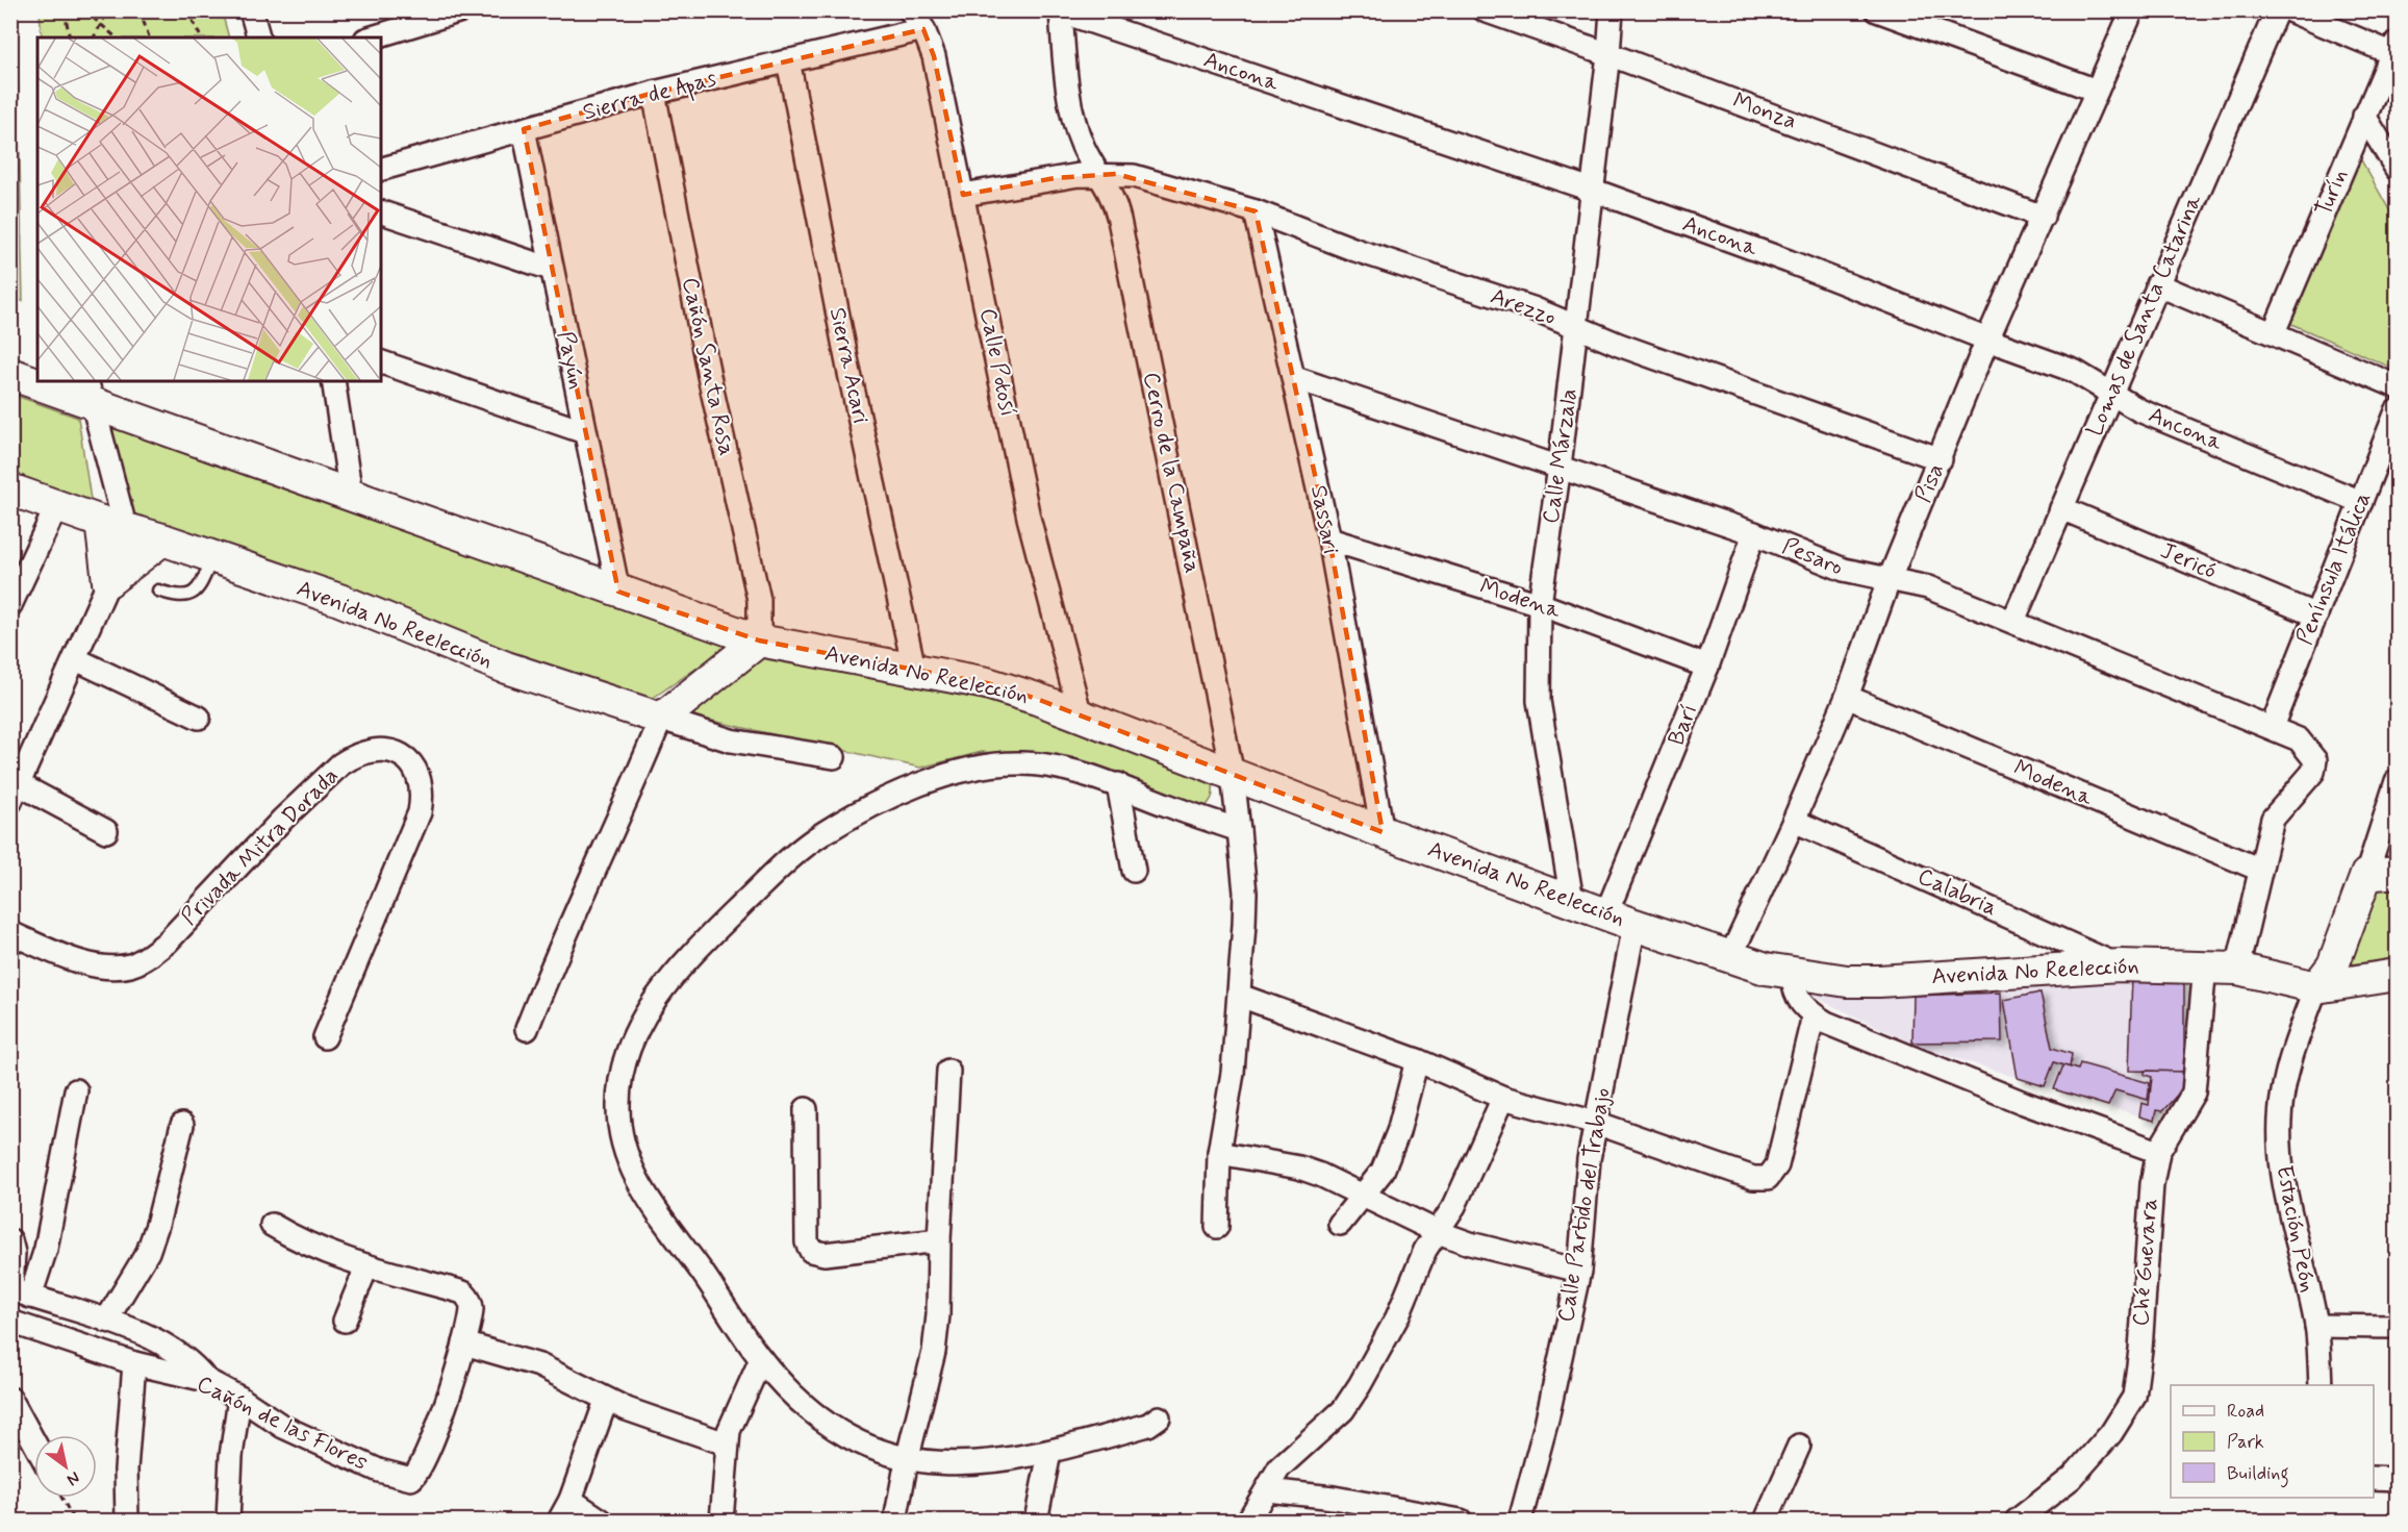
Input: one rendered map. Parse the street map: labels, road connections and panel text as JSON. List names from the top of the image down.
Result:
{
  "streets": {
    "street": [
      "Ancona",
      "Sierra de Apas",
      "Monza",
      "Turín",
      "Arezzo",
      "Lomas de Santa Catarina",
      "Payún",
      "Calle Potosí",
      "Sierra Acari",
      "Cañón Santa Rosa",
      "Calle Márzala",
      "Cerro de la Campaña",
      "Pisa",
      "Sassari",
      "Pesaro",
      "Jericó",
      "Península Itálica",
      "Modena",
      "Avenida No Reelección",
      "Barí",
      "Privada Mitra Dorada",
      "Calabria",
      "Calle Partido del Trabajo",
      "Estación Peón",
      "Ché Guevara",
      "Cañón de las Flores"
    ]
  },
  "crossings": [
    ["Ancona", "Lomas de Santa Catarina"],
    ["Ancona", "Calle Márzala"],
    ["Ancona", "Cerro de la Campaña"],
    ["Ancona", "Pisa"],
    ["Ancona", "Península Itálica"],
    ["Sierra de Apas", "Payún"],
    ["Sierra de Apas", "Calle Potosí"],
    ["Sierra de Apas", "Sierra Acari"],
    ["Sierra de Apas", "Cañón Santa Rosa"],
    ["Monza", "Calle Márzala"],
    ["Monza", "Pisa"],
    ["Arezzo", "Calle Potosí"],
    ["Arezzo", "Calle Márzala"],
    ["Arezzo", "Cerro de la Campaña"],
    ["Arezzo", "Pisa"],
    ["Arezzo", "Sassari"],
    ["Lomas de Santa Catarina", "Pesaro"],
    ["Lomas de Santa Catarina", "Jericó"],
    ["Payún", "Avenida No Reelección"],
    ["Calle Potosí", "Avenida No Reelección"],
    ["Sierra Acari", "Avenida No Reelección"],
    ["Cañón Santa Rosa", "Avenida No Reelección"],
    ["Calle Márzala", "Pesaro"],
    ["Calle Márzala", "Modena"],
    ["Calle Márzala", "Avenida No Reelección"],
    ["Cerro de la Campaña", "Avenida No Reelección"],
    ["Pisa", "Pesaro"],
    ["Pisa", "Modena"],
    ["Pisa", "Avenida No Reelección"],
    ["Pisa", "Calabria"],
    ["Sassari", "Pesaro"],
    ["Sassari", "Modena"],
    ["Sassari", "Avenida No Reelección"],
    ["Pesaro", "Península Itálica"],
    ["Pesaro", "Modena"],
    ["Pesaro", "Barí"],
    ["Jericó", "Península Itálica"],
    ["Modena", "Barí"],
    ["Avenida No Reelección", "Barí"],
    ["Avenida No Reelección", "Calabria"],
    ["Avenida No Reelección", "Calle Partido del Trabajo"],
    ["Avenida No Reelección", "Estación Peón"],
    ["Avenida No Reelección", "Ché Guevara"]
  ],
  "legend": ["Road", "Park", "Building"],
  "north": "bottom right"
}
